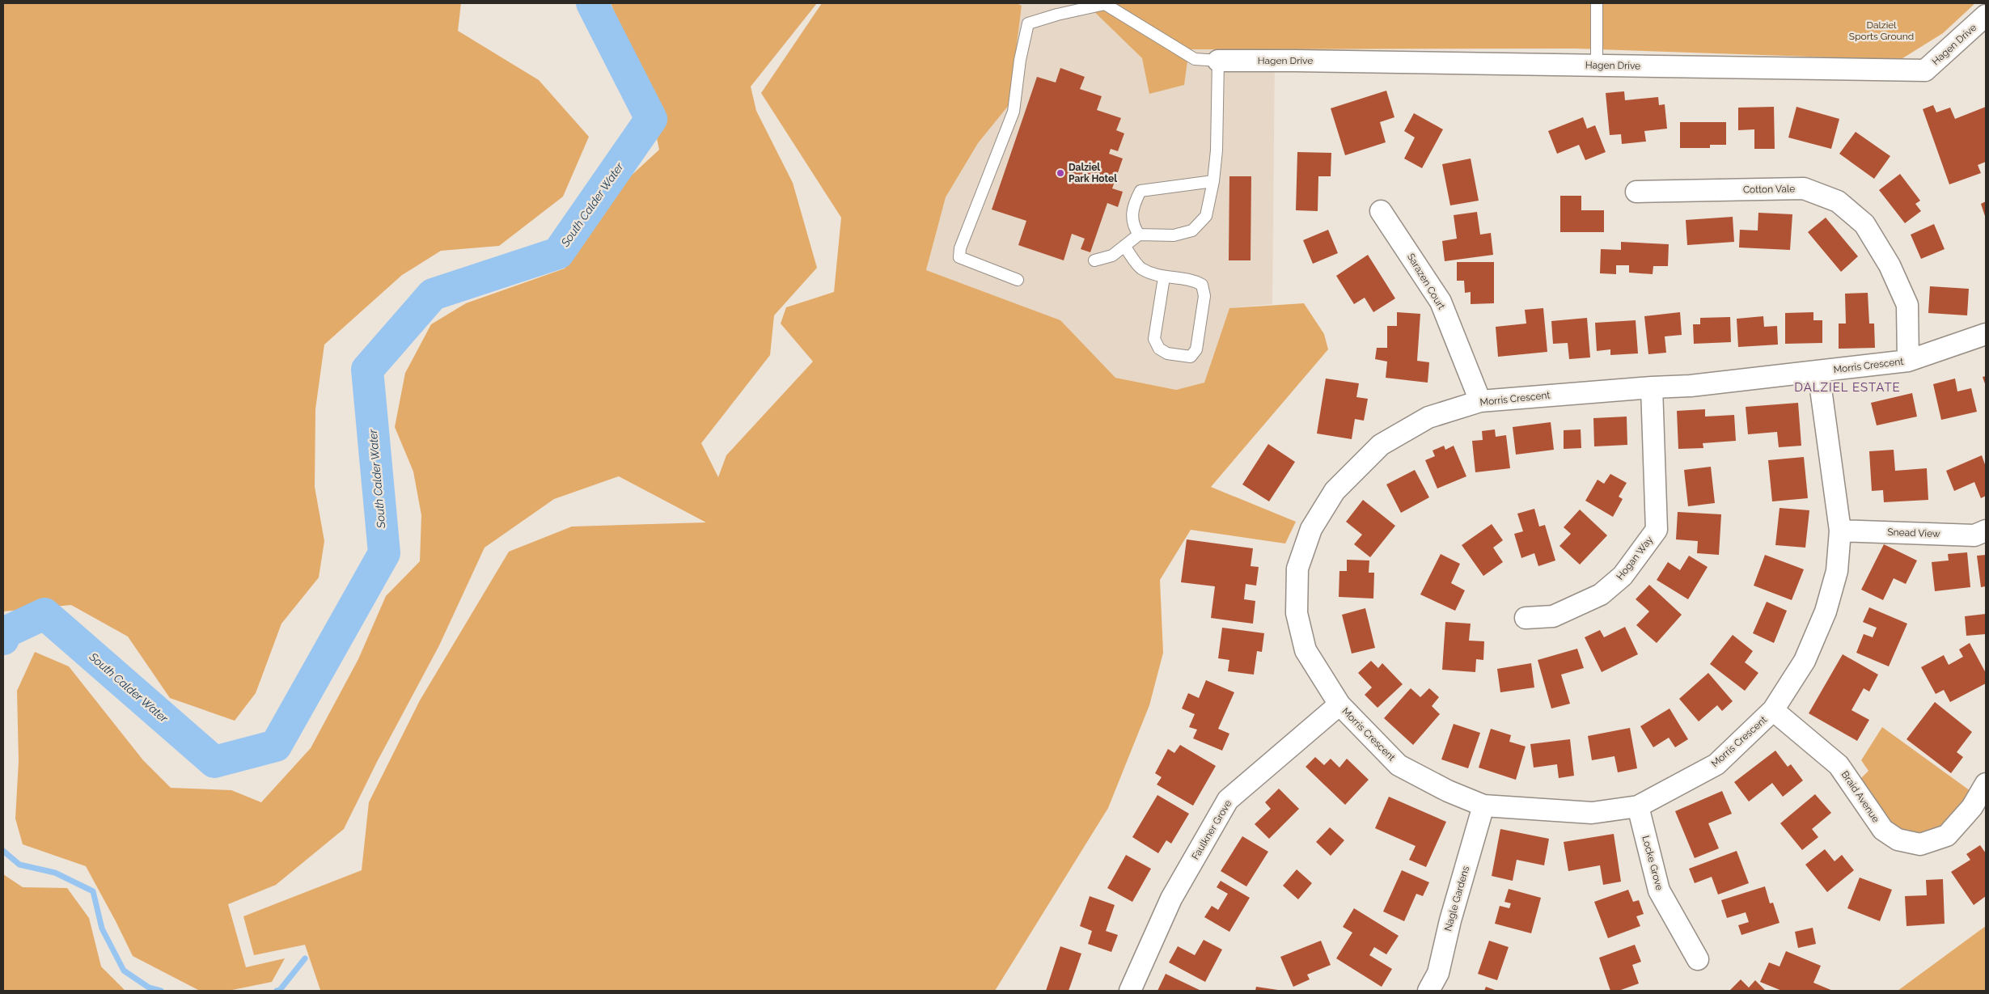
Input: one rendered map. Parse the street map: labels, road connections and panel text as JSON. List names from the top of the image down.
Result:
{
  "streets": {
    "street": [
      "Hagen Drive",
      "Cotton Vale",
      "Sarazen Court",
      "Morris Crescent",
      "Snead View",
      "Hogan Way",
      "Braid Avenue",
      "Faulkner Grove",
      "Locke Grove",
      "Nagle Gardens"
    ]
  },
  "crossings": [
    ["Cotton Vale", "Morris Crescent"],
    ["Sarazen Court", "Morris Crescent"],
    ["Morris Crescent", "Snead View"],
    ["Morris Crescent", "Hogan Way"],
    ["Morris Crescent", "Braid Avenue"],
    ["Morris Crescent", "Faulkner Grove"],
    ["Morris Crescent", "Locke Grove"],
    ["Morris Crescent", "Nagle Gardens"]
  ],
  "districts": ["DALZIEL ESTATE"],
  "water": ["South Calder Water"],
  "parks": ["Dalziel Sports Ground"],
  "places": ["Dalziel Park Hotel"]
}
